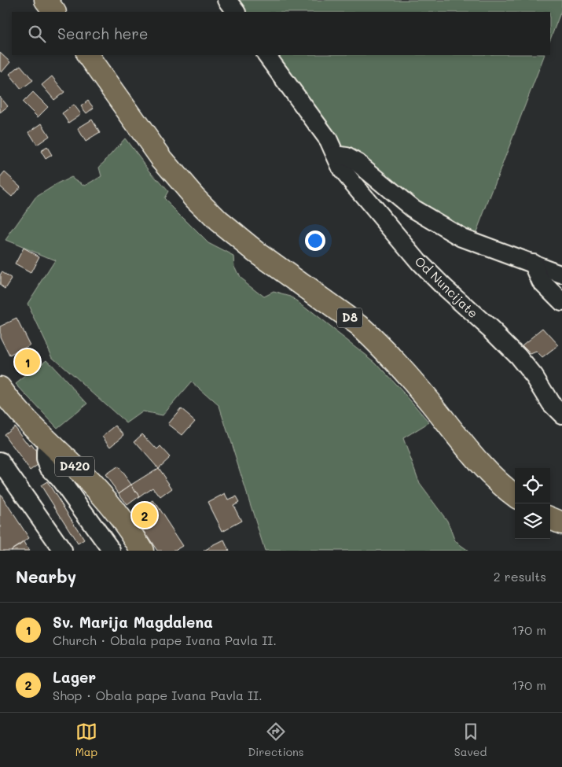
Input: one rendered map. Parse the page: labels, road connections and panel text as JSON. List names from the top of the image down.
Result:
{
  "streets": {
    "main road": ["D8", "D420"],
    "street": ["Od Nuncijate"]
  },
  "page": {
    "search": "Search here",
    "pins": ["1", "2"],
    "heading": ["Nearby", "2 results"],
    "list": [
      {
        "mark": "1",
        "name": "Sv. Marija Magdalena",
        "note": "Church · Obala pape Ivana Pavla II.",
        "value": "170 m"
      },
      {
        "mark": "2",
        "name": "Lager",
        "note": "Shop · Obala pape Ivana Pavla II.",
        "value": "170 m"
      }
    ],
    "nav": ["Map", "Directions", "Saved"]
  }
}
